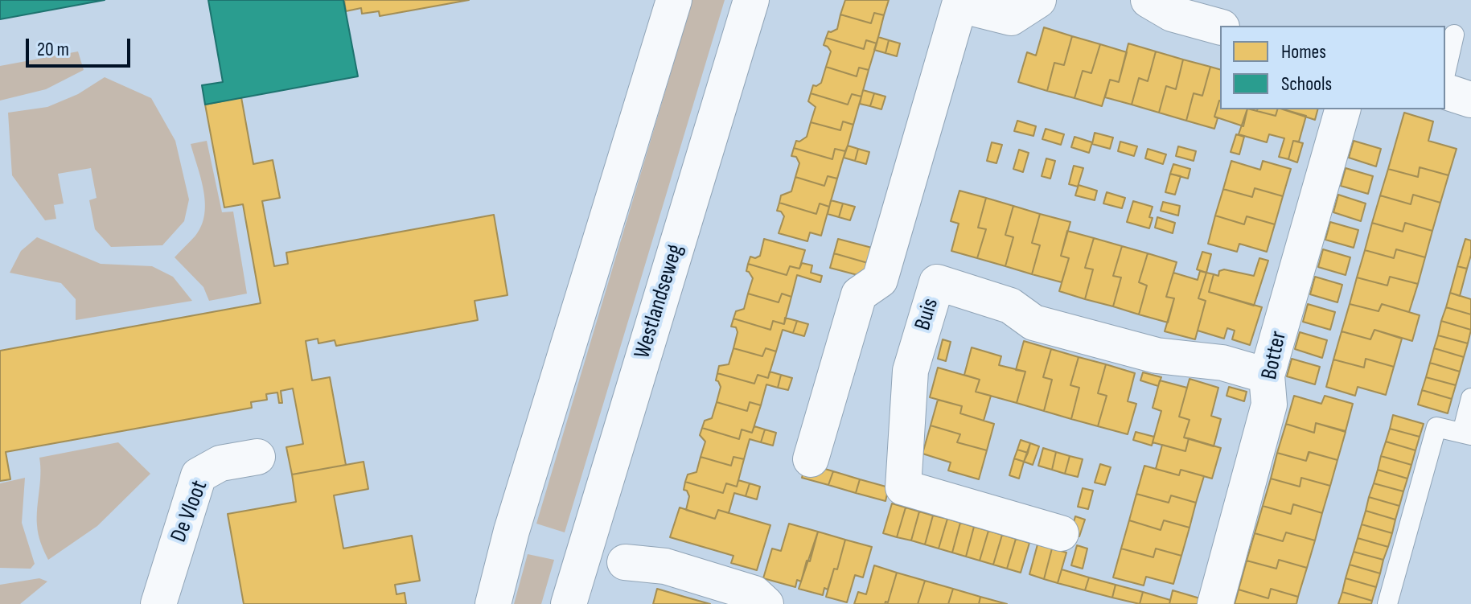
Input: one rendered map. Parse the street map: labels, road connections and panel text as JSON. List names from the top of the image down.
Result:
{
  "streets": {
    "street": [
      "Westlandseweg",
      "Buis",
      "Botter",
      "De Vloot"
    ]
  },
  "crossings": [
    ["Buis", "Botter"]
  ],
  "legend": ["Homes", "Schools"],
  "scale_bar": "20 m"
}
